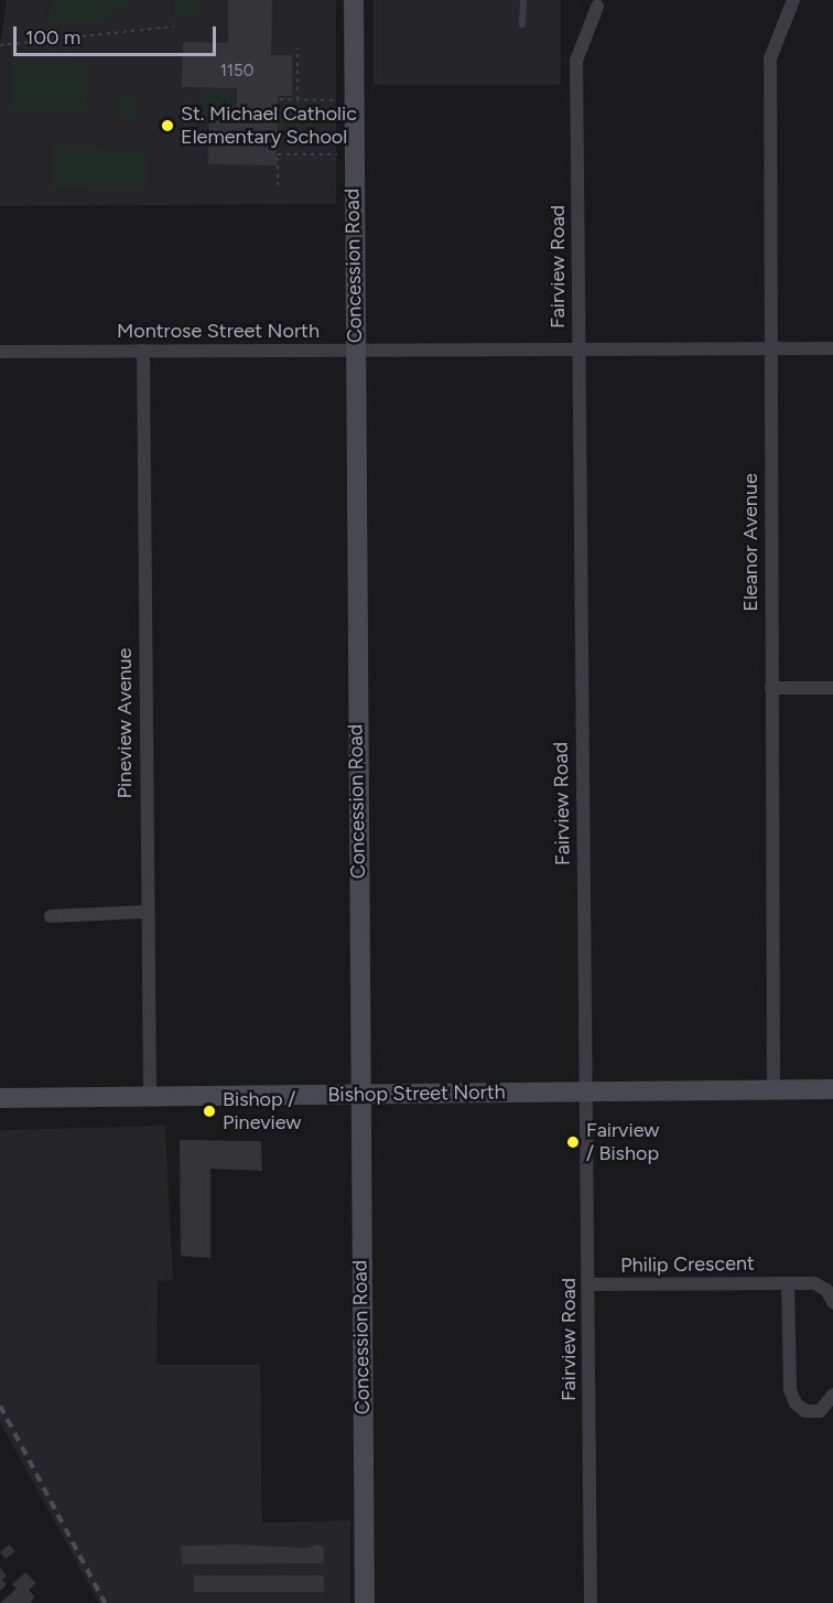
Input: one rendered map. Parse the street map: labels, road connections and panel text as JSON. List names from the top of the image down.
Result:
{
  "streets": {
    "main road": ["Concession Road", "Bishop Street North"],
    "street": [
      "Fairview Road",
      "Montrose Street North",
      "Eleanor Avenue",
      "Pineview Avenue",
      "Philip Crescent"
    ]
  },
  "crossings": [
    ["Concession Road", "Montrose Street North"],
    ["Concession Road", "Bishop Street North"],
    ["Fairview Road", "Montrose Street North"],
    ["Fairview Road", "Bishop Street North"],
    ["Fairview Road", "Philip Crescent"],
    ["Montrose Street North", "Eleanor Avenue"],
    ["Montrose Street North", "Pineview Avenue"],
    ["Eleanor Avenue", "Bishop Street North"],
    ["Pineview Avenue", "Bishop Street North"]
  ],
  "places": ["St. Michael Catholic Elementary School", "Bishop / Pineview", "Fairview / Bishop"],
  "house_numbers": ["1150"],
  "scale_bar": "100 m"
}
